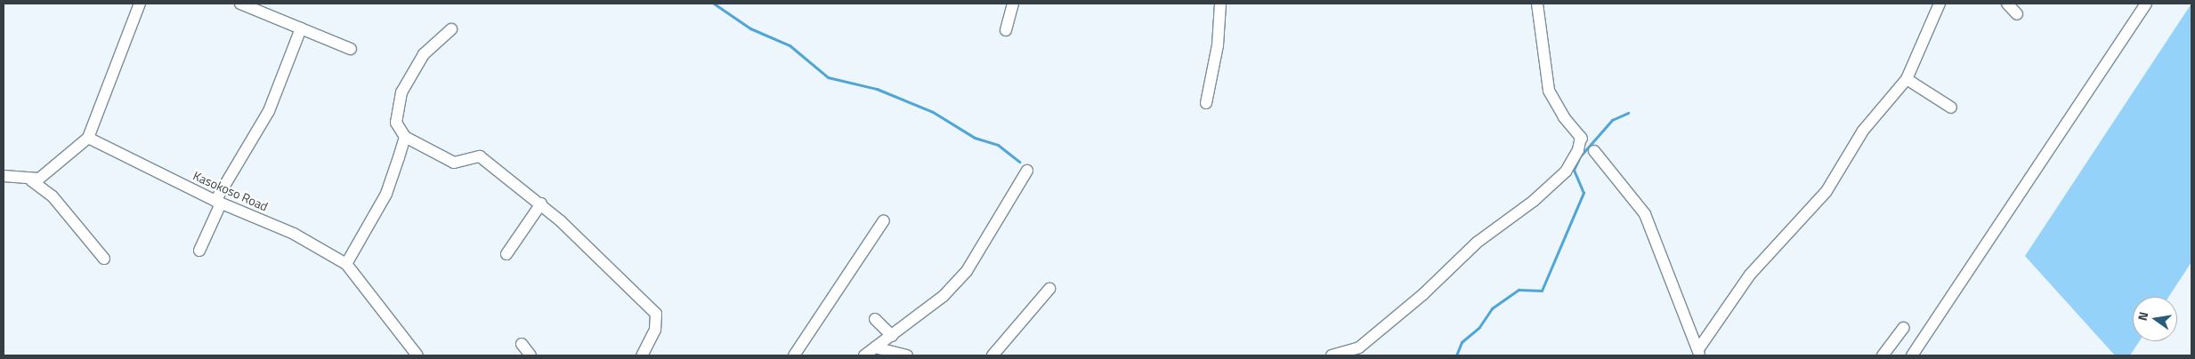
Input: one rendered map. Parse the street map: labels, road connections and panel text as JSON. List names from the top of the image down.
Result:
{
  "streets": {
    "street": ["Kasokoso Road"]
  },
  "north": "left"
}
